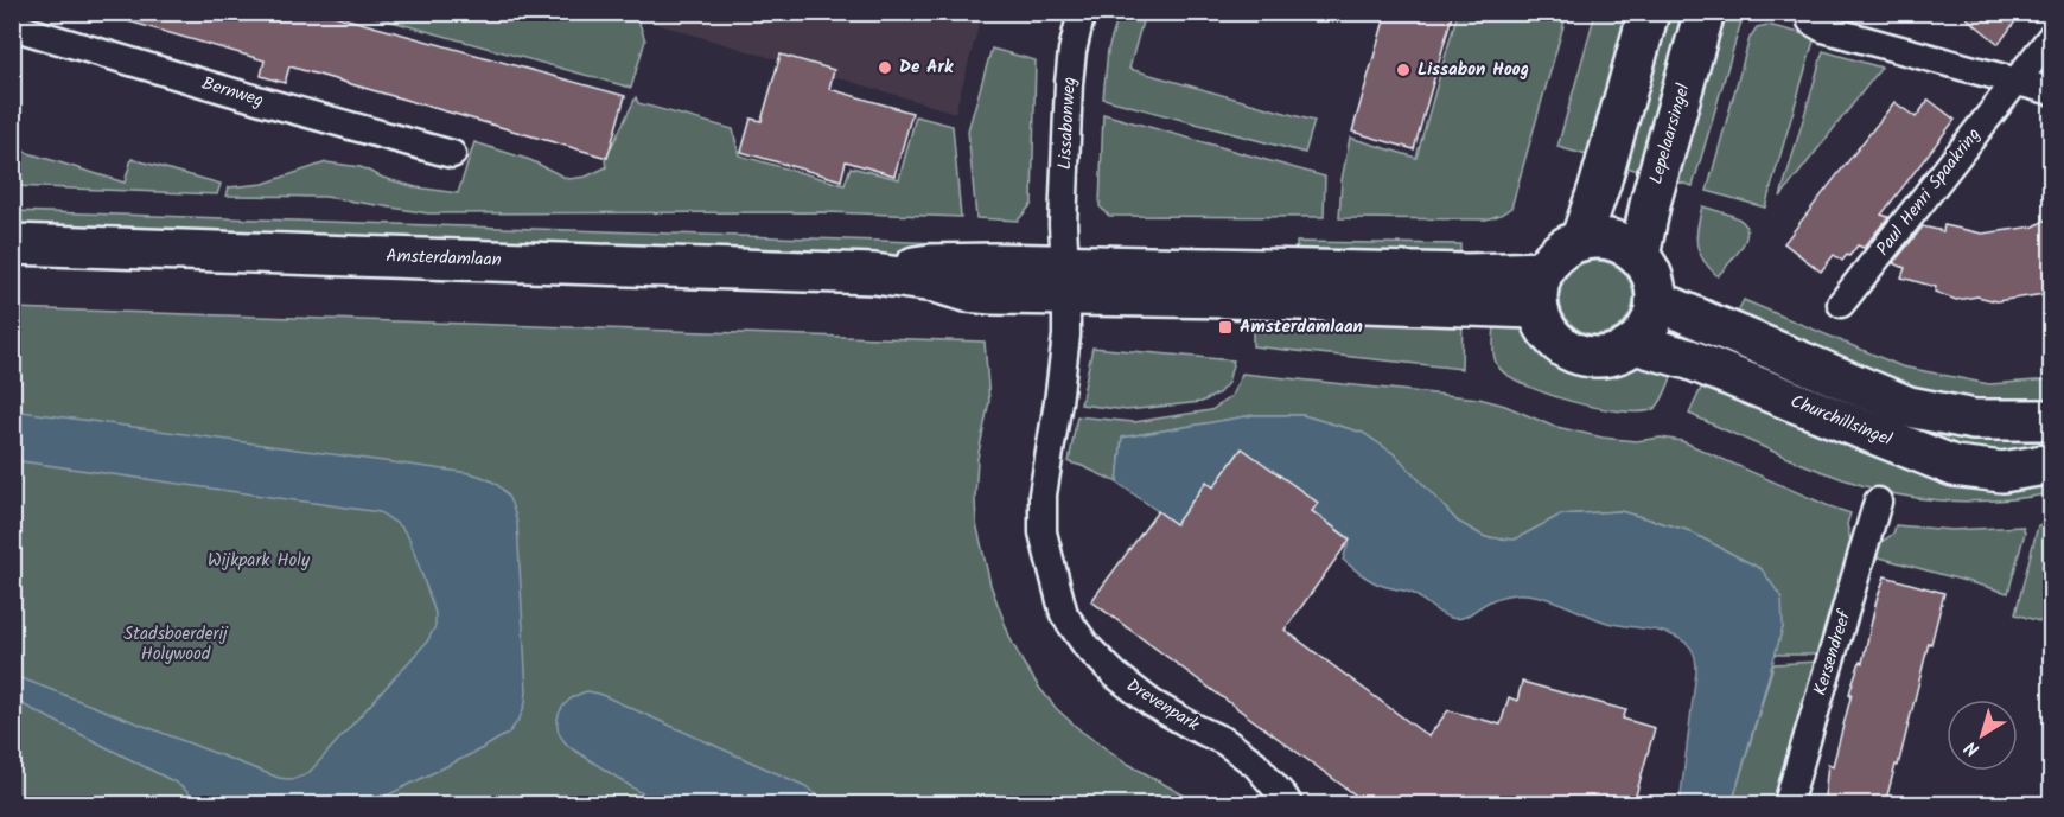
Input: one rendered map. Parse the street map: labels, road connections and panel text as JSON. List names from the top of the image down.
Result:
{
  "streets": {
    "street": [
      "Bernweg",
      "Lissabonweg",
      "Lepelaarsingel",
      "Paul Henri Spaakring",
      "Amsterdamlaan",
      "Churchillsingel",
      "Kersendreef",
      "Drevenpark"
    ]
  },
  "crossings": [
    ["Lissabonweg", "Amsterdamlaan"],
    ["Lissabonweg", "Drevenpark"],
    ["Lepelaarsingel", "Amsterdamlaan"],
    ["Lepelaarsingel", "Churchillsingel"],
    ["Amsterdamlaan", "Churchillsingel"],
    ["Amsterdamlaan", "Drevenpark"]
  ],
  "parks": ["Wijkpark Holy", "Stadsboerderij Holywood"],
  "places": {
    "other": ["De Ark", "Lissabon Hoog"],
    "transit": ["Amsterdamlaan"]
  },
  "north": "bottom left"
}
